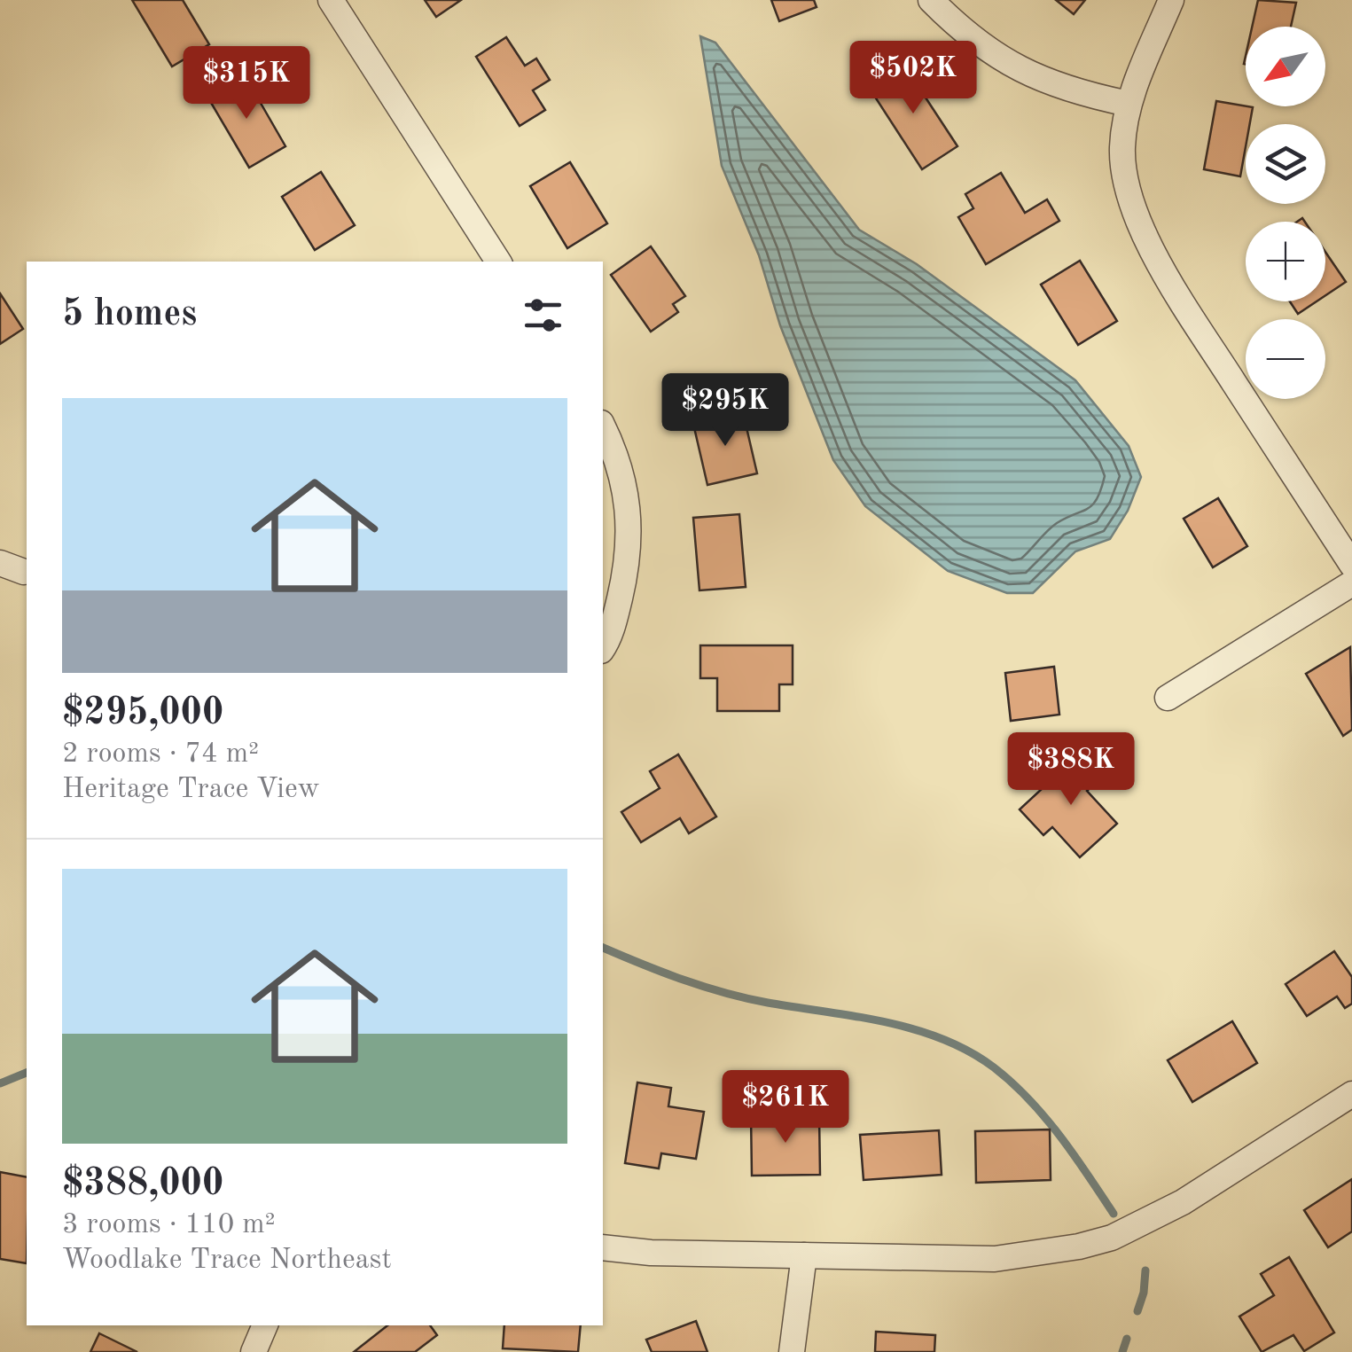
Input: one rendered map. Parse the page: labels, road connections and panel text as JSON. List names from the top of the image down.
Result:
{
  "north": "bottom left",
  "page": {
    "map_buttons": ["+", "−"],
    "price": [
      "$502K",
      "$315K",
      "$295K",
      "$388K",
      "$261K"
    ],
    "heading": "5 homes",
    "list": [
      {
        "name": "$295,000",
        "note": "2 rooms · 74 m² · Heritage Trace View"
      },
      {
        "name": "$388,000",
        "note": "3 rooms · 110 m² · Woodlake Trace Northeast"
      }
    ]
  }
}
